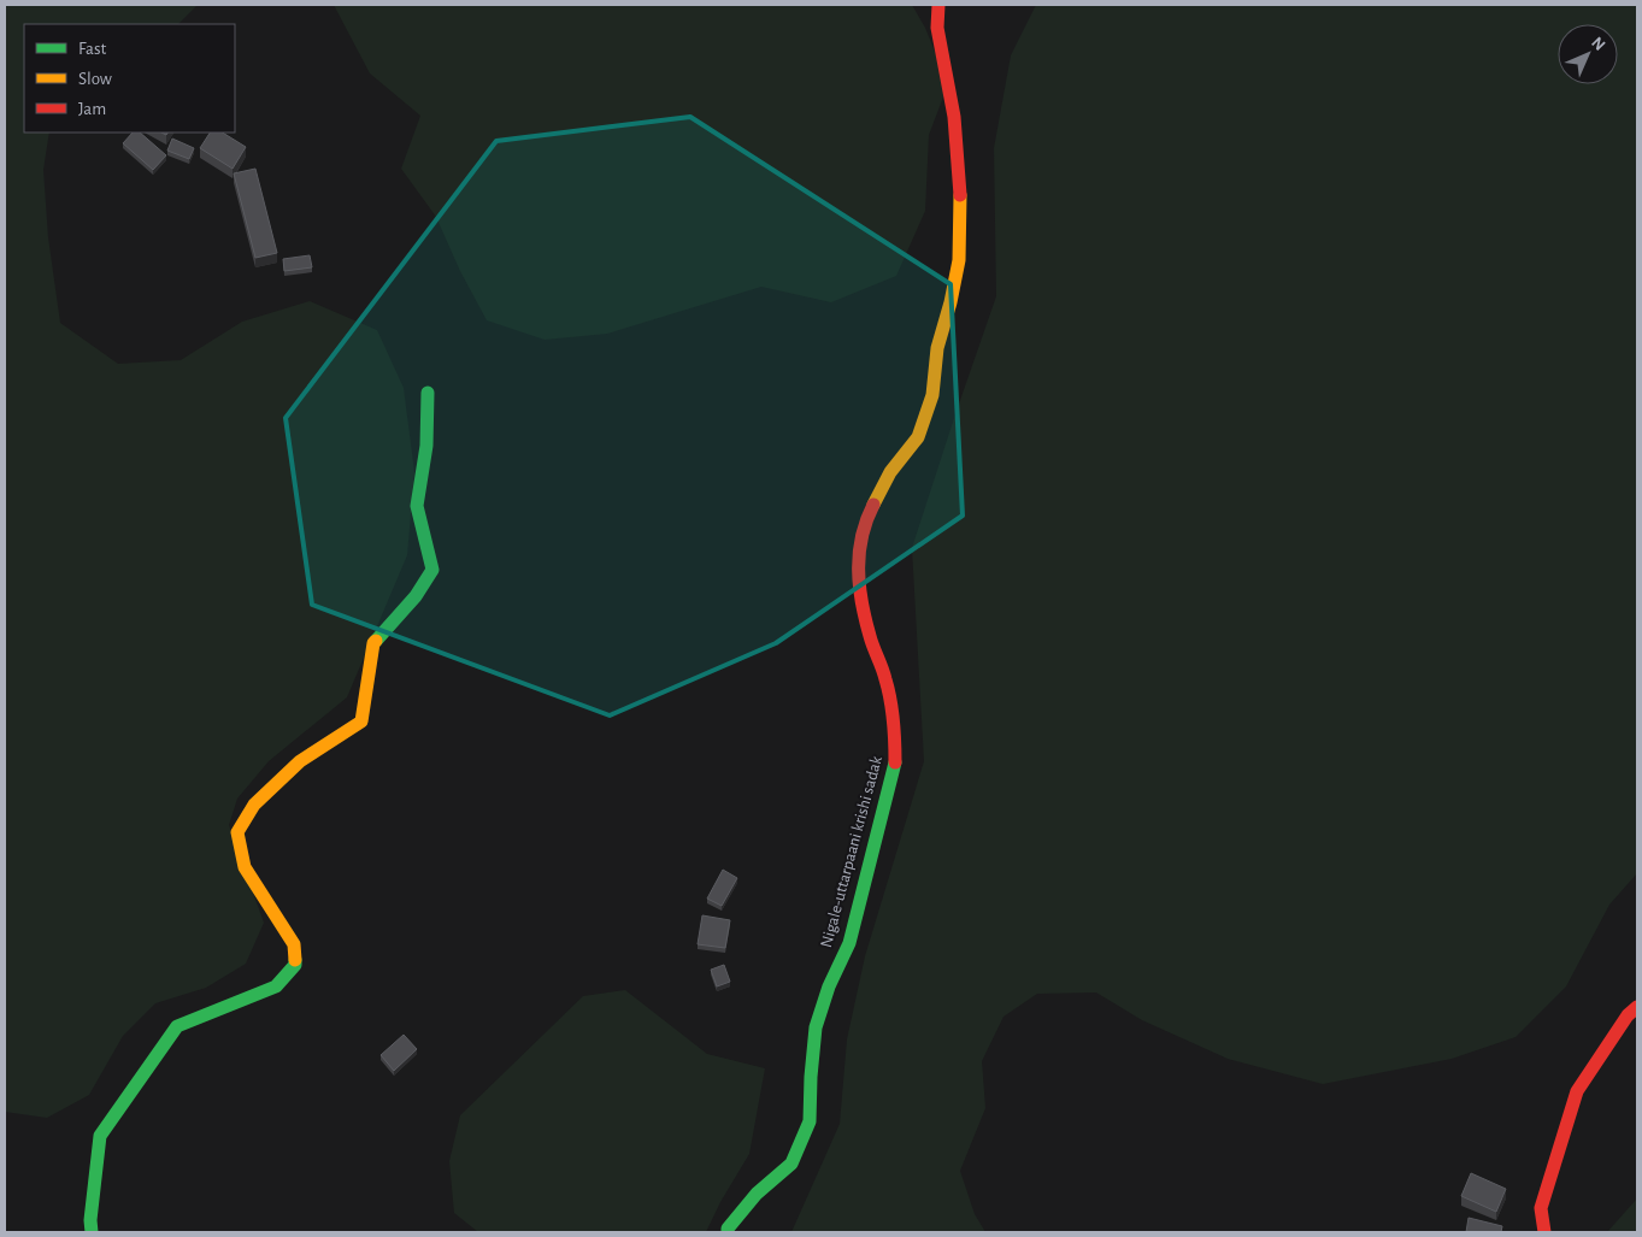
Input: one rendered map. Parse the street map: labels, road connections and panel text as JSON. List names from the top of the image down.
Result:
{
  "streets": {
    "street": ["Nigale-uttarpaani krishi sadak"]
  },
  "legend": ["Fast", "Slow", "Jam"],
  "north": "top right"
}
